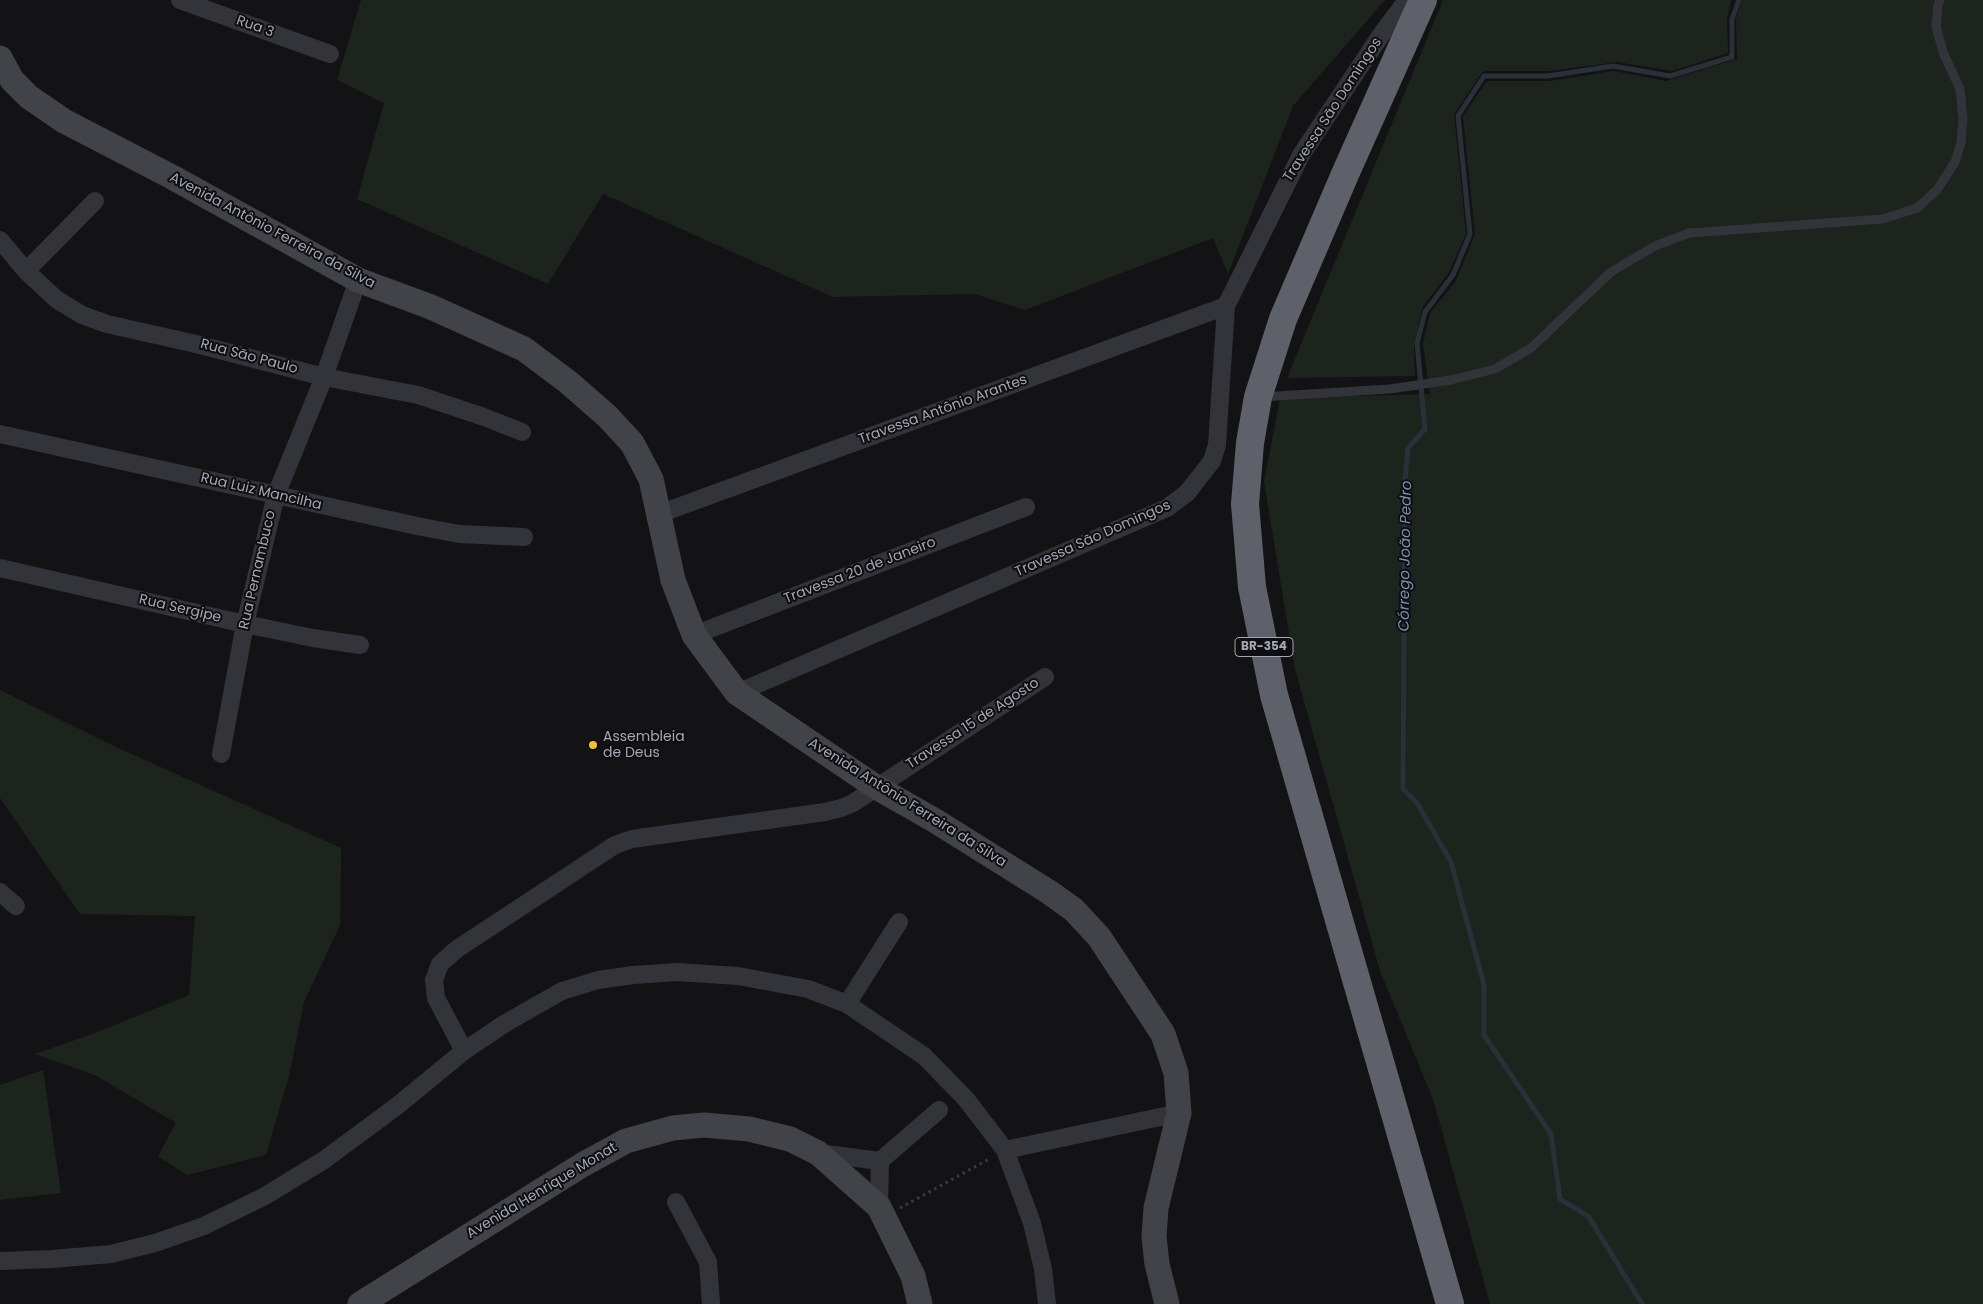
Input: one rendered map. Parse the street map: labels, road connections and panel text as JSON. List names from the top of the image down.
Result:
{
  "streets": {
    "highway": ["BR-354"],
    "street": [
      "Rua 3",
      "Travessa São Domingos",
      "Avenida Antônio Ferreira da Silva",
      "Rua São Paulo",
      "Travessa Antônio Arantes",
      "Rua Luiz Mancilha",
      "Rua Pernambuco",
      "Travessa 20 de Janeiro",
      "Rua Sergipe",
      "Travessa 15 de Agosto",
      "Avenida Henrique Monat"
    ]
  },
  "crossings": [
    ["Travessa São Domingos", "Avenida Antônio Ferreira da Silva"],
    ["Travessa São Domingos", "Travessa Antônio Arantes"],
    ["Avenida Antônio Ferreira da Silva", "Travessa Antônio Arantes"],
    ["Avenida Antônio Ferreira da Silva", "Rua Pernambuco"],
    ["Avenida Antônio Ferreira da Silva", "Travessa 20 de Janeiro"],
    ["Avenida Antônio Ferreira da Silva", "Travessa 15 de Agosto"],
    ["Rua São Paulo", "Rua Pernambuco"],
    ["Rua Luiz Mancilha", "Rua Pernambuco"],
    ["Rua Pernambuco", "Rua Sergipe"]
  ],
  "water": ["Córrego João Pedro"],
  "places": ["Assembleia de Deus"]
}
